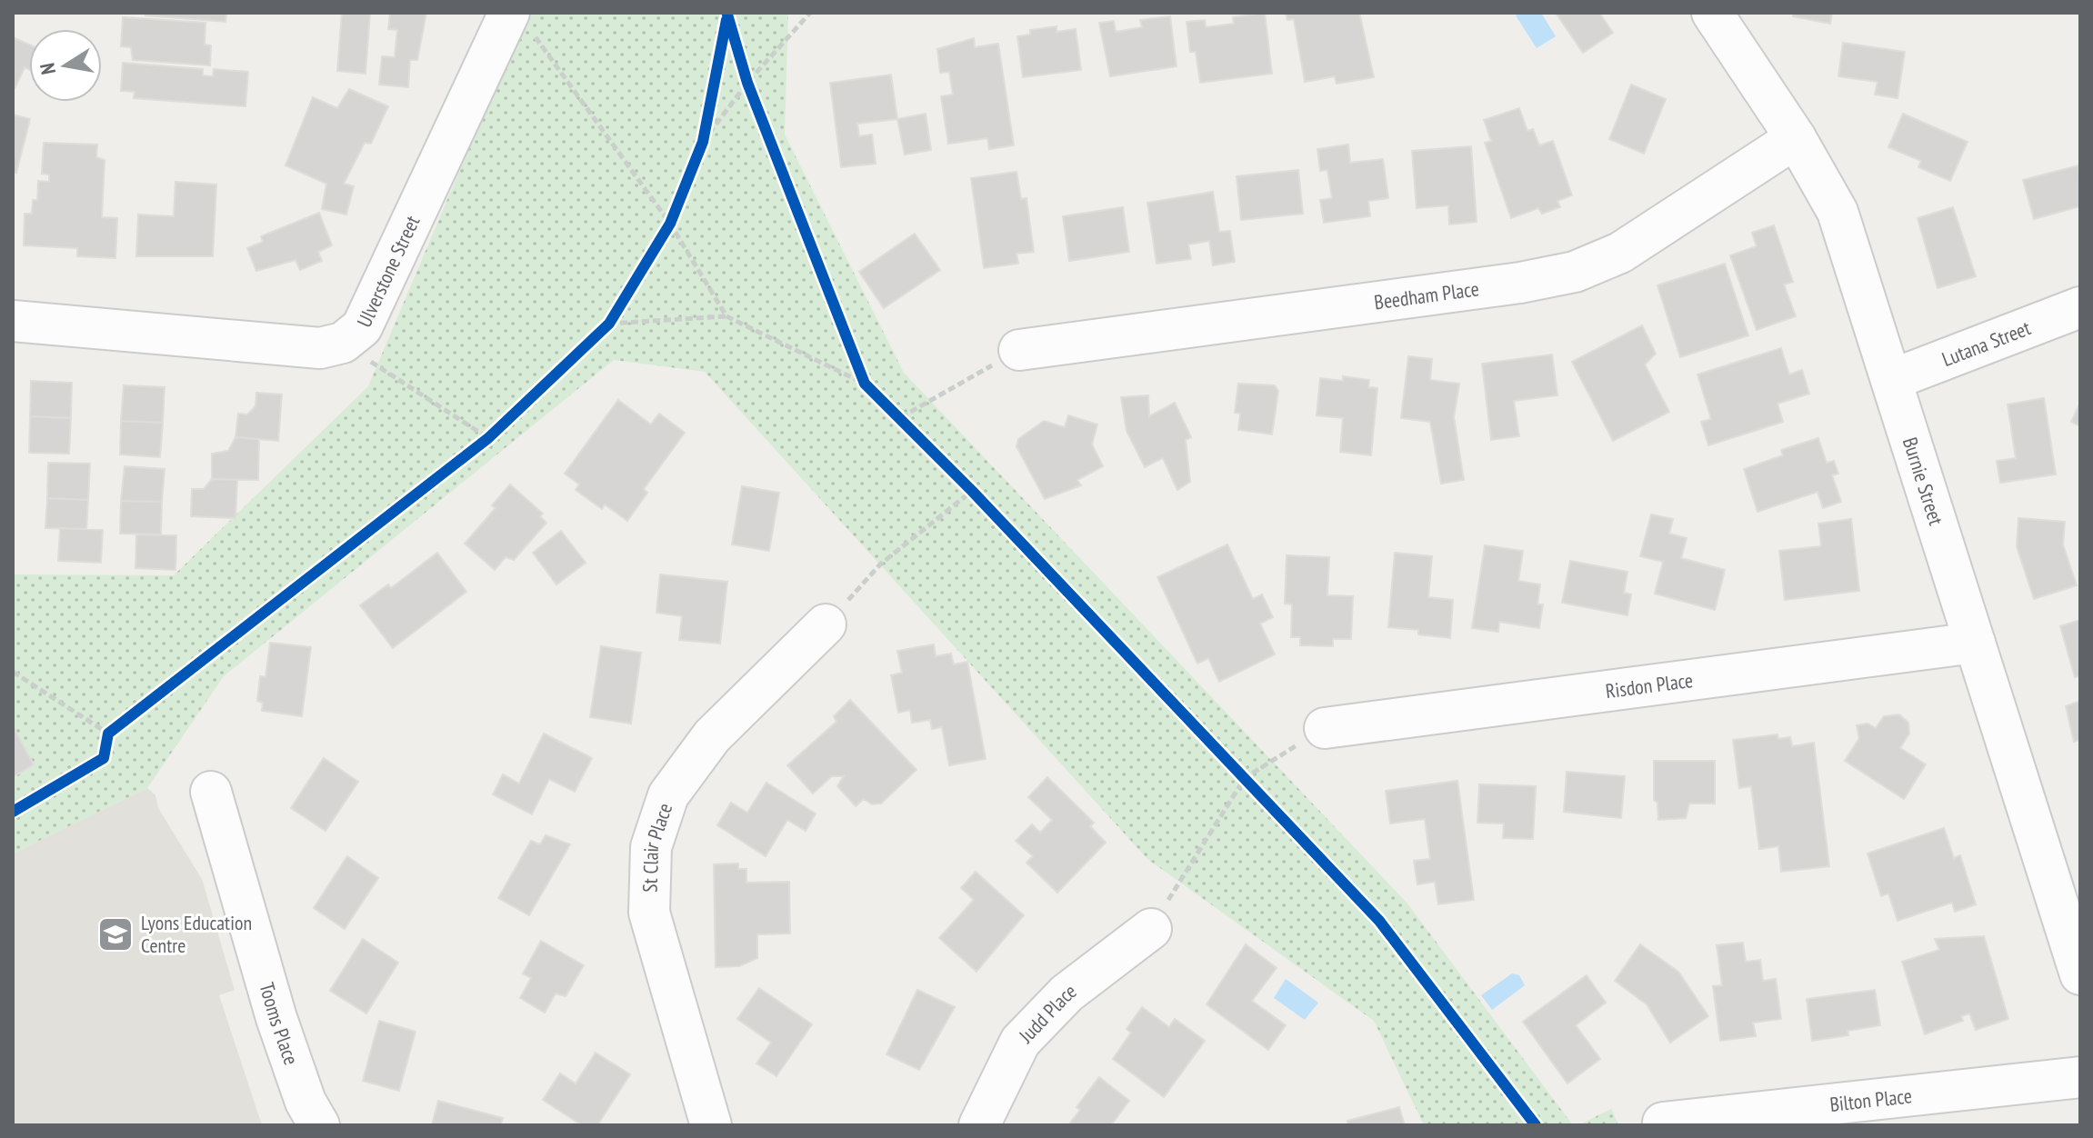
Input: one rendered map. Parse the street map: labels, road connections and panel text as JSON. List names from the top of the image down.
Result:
{
  "streets": {
    "street": [
      "Ulverstone Street",
      "Beedham Place",
      "Lutana Street",
      "Burnie Street",
      "Risdon Place",
      "St Clair Place",
      "Judd Place",
      "Tooms Place",
      "Bilton Place"
    ]
  },
  "crossings": [
    ["Beedham Place", "Burnie Street"],
    ["Lutana Street", "Burnie Street"],
    ["Burnie Street", "Risdon Place"]
  ],
  "places": {
    "school or university": ["Lyons Education Centre"]
  },
  "north": "left"
}
